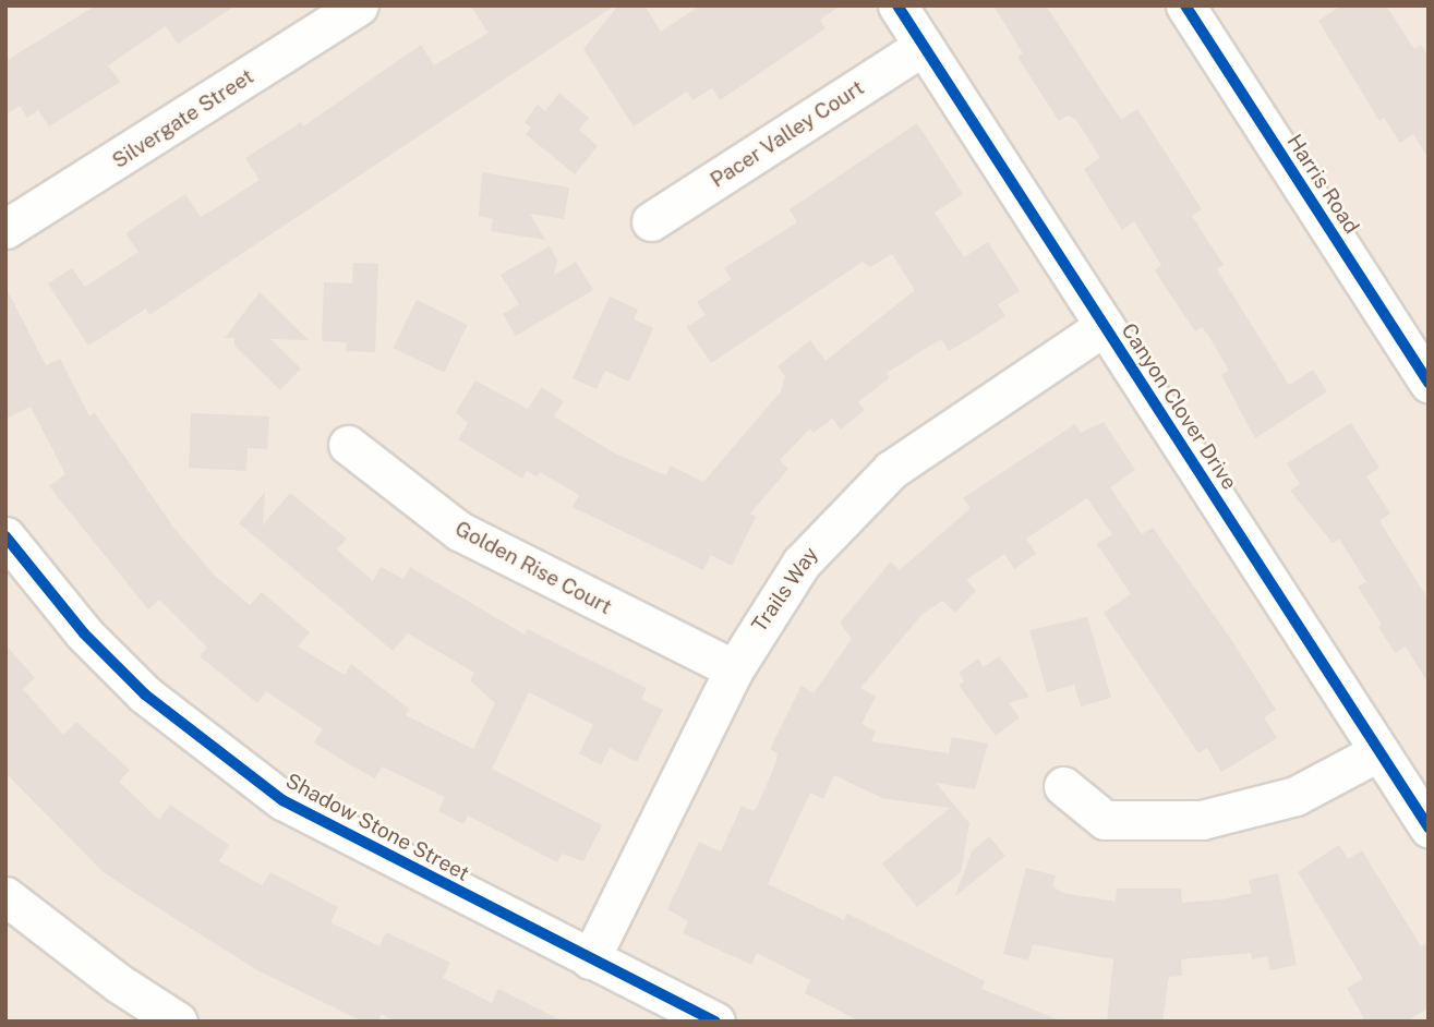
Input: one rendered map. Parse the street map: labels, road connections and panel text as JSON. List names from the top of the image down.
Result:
{
  "streets": {
    "street": [
      "Silvergate Street",
      "Pacer Valley Court",
      "Harris Road",
      "Canyon Clover Drive",
      "Golden Rise Court",
      "Trails Way",
      "Shadow Stone Street"
    ]
  },
  "crossings": [
    ["Pacer Valley Court", "Canyon Clover Drive"],
    ["Canyon Clover Drive", "Trails Way"],
    ["Golden Rise Court", "Trails Way"],
    ["Trails Way", "Shadow Stone Street"]
  ]
}
